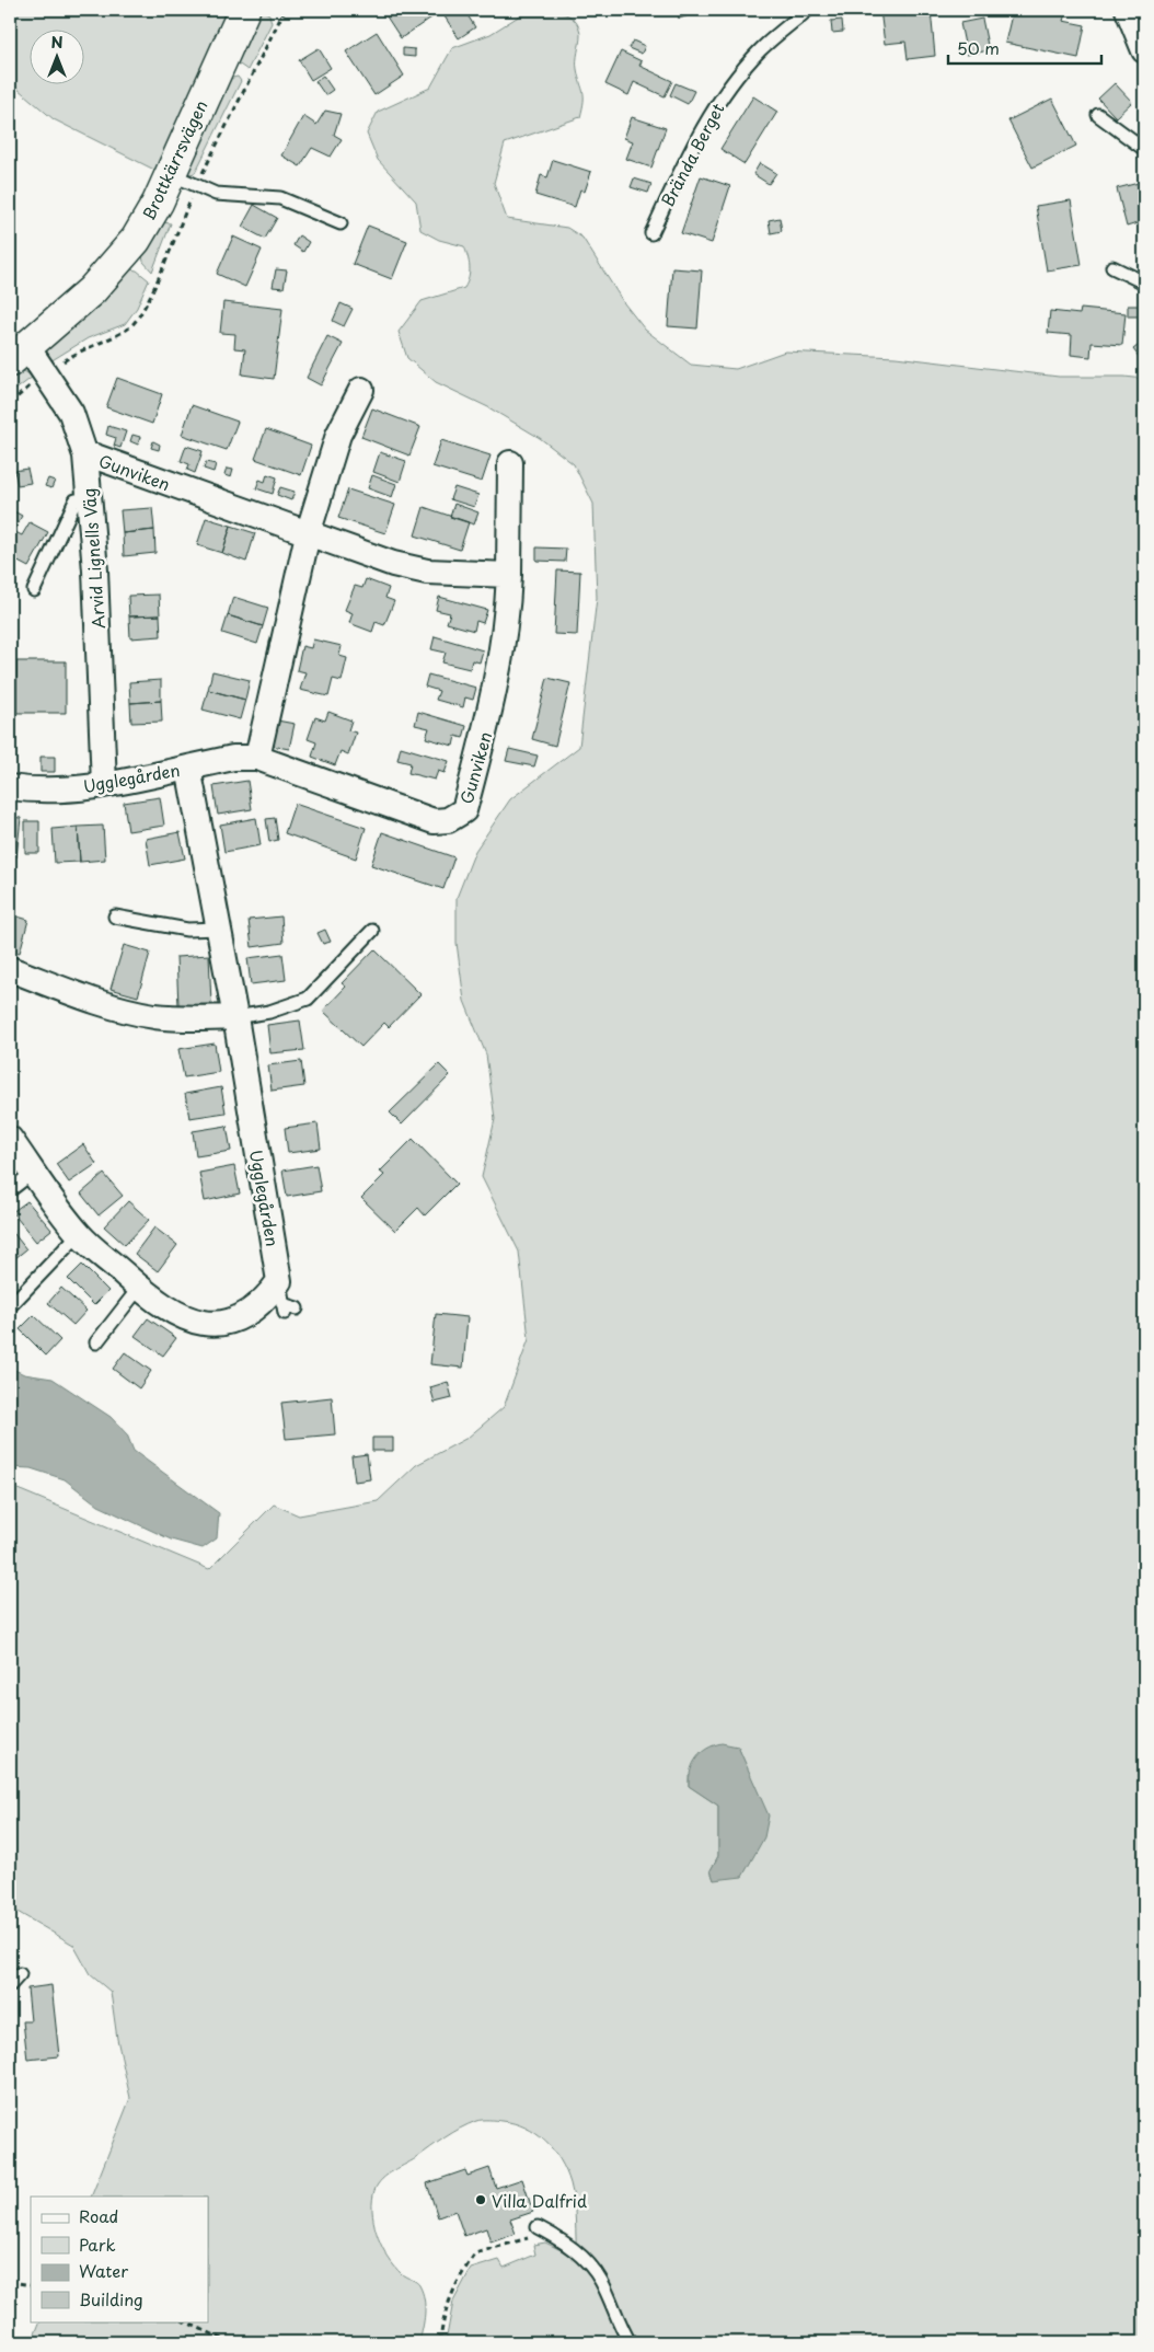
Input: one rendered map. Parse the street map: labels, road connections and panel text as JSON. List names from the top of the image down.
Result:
{
  "streets": {
    "street": [
      "Brottkärrsvägen",
      "Gunviken",
      "Arvid Lignells Väg",
      "Ugglegården"
    ],
    "lane": ["Brända Berget"]
  },
  "crossings": [
    ["Brottkärrsvägen", "Arvid Lignells Väg"],
    ["Gunviken", "Arvid Lignells Väg"],
    ["Gunviken", "Ugglegården"],
    ["Arvid Lignells Väg", "Ugglegården"]
  ],
  "places": ["Villa Dalfrid"],
  "legend": [
    "Road",
    "Park",
    "Water",
    "Building"
  ],
  "scale_bar": "50 m",
  "north": "top"
}
